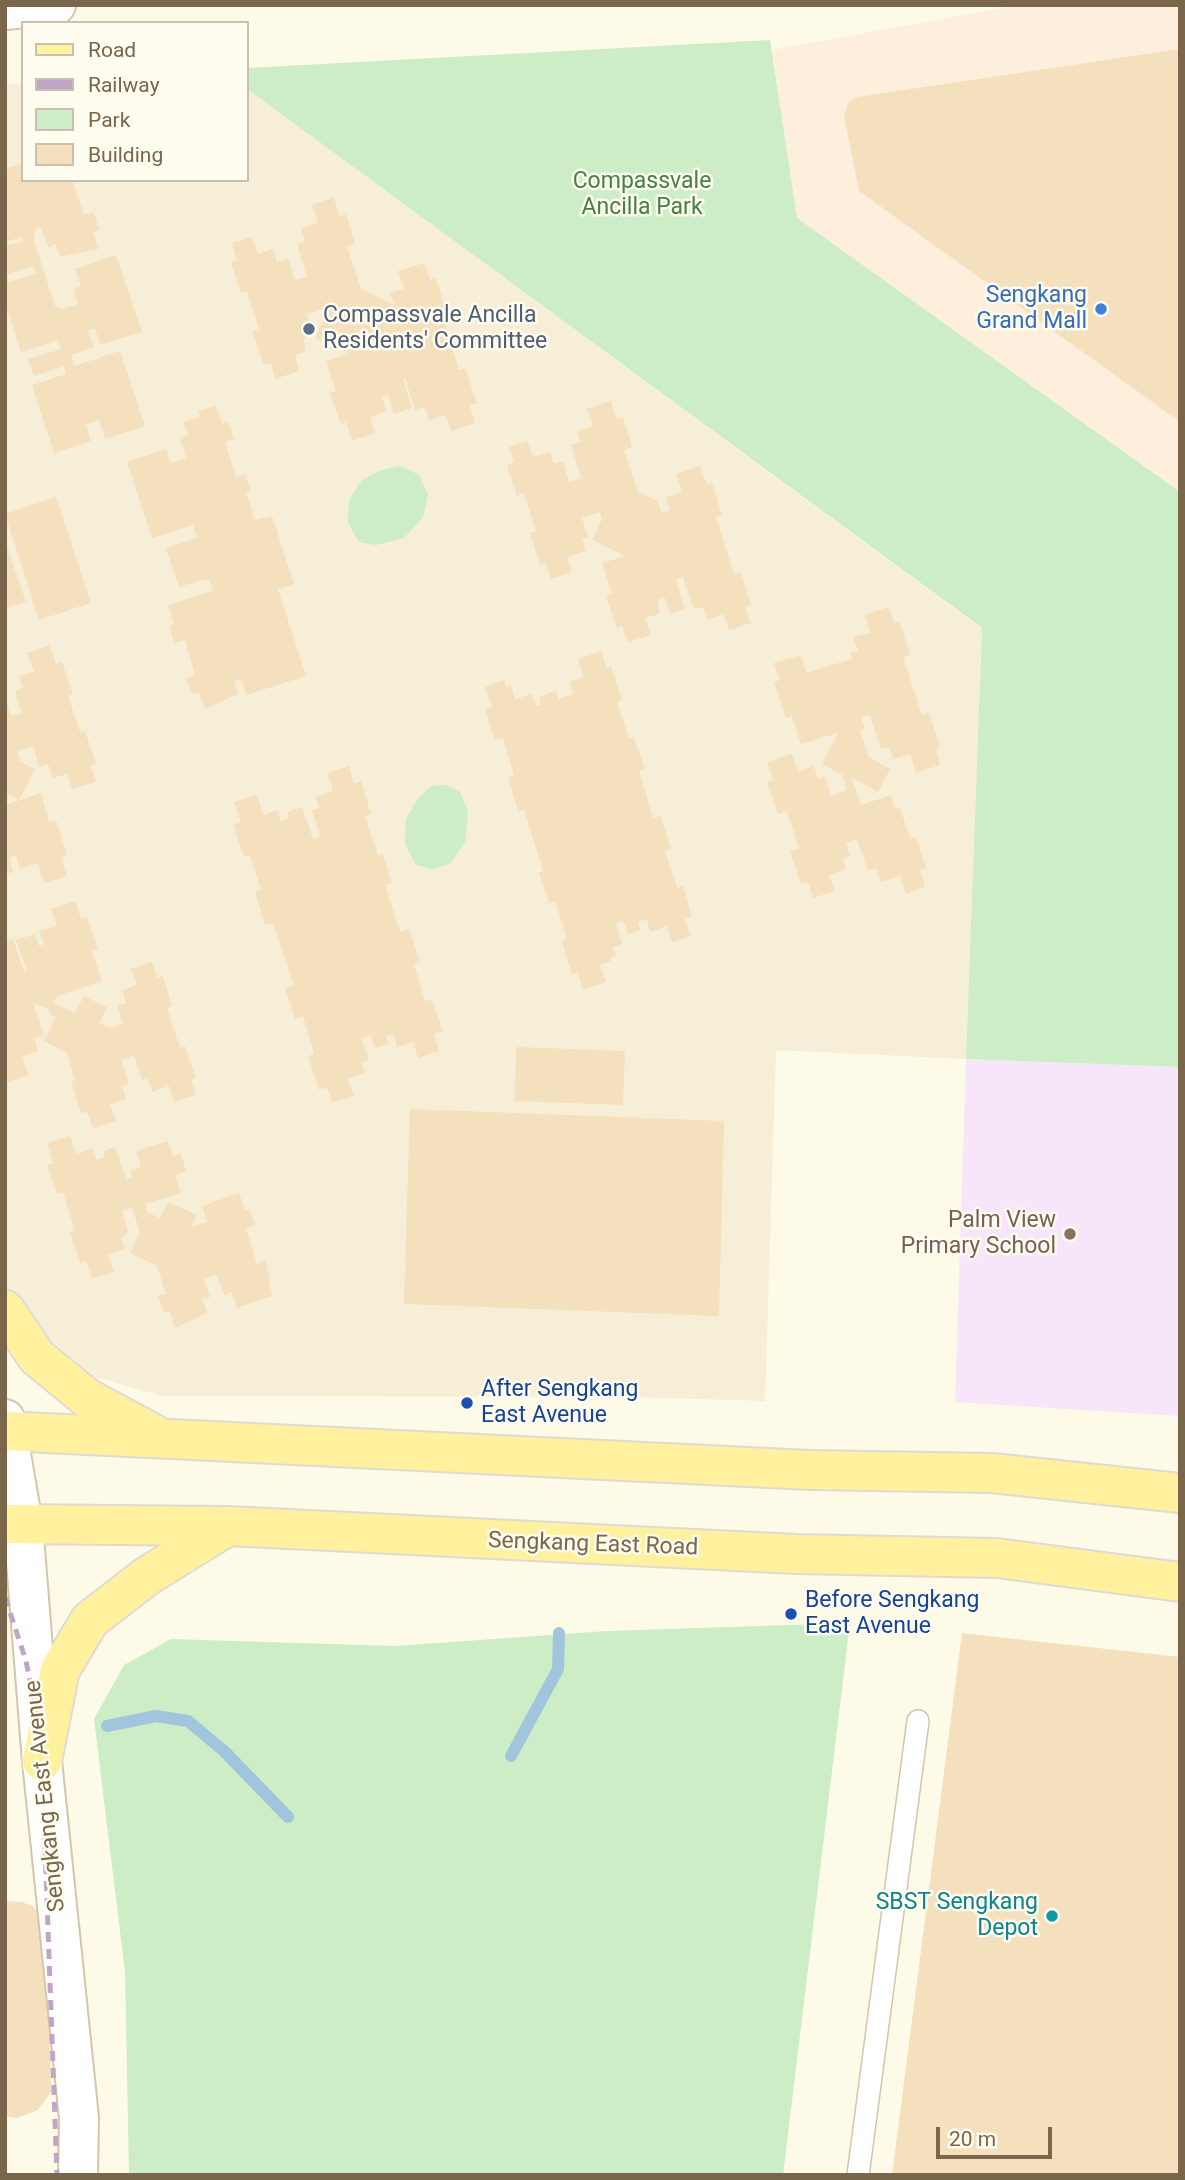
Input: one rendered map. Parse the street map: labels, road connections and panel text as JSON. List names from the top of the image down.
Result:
{
  "streets": {
    "main road": ["Sengkang East Road", "Sengkang East Avenue"]
  },
  "crossings": [
    ["Sengkang East Road", "Sengkang East Avenue"]
  ],
  "parks": ["Compassvale Ancilla Park"],
  "places": [
    "Sengkang Grand Mall",
    "Compassvale Ancilla Residents' Committee",
    "Palm View Primary School",
    "After Sengkang East Avenue",
    "Before Sengkang East Avenue",
    "SBST Sengkang Depot"
  ],
  "legend": [
    "Road",
    "Railway",
    "Park",
    "Building"
  ],
  "scale_bar": "20 m"
}
